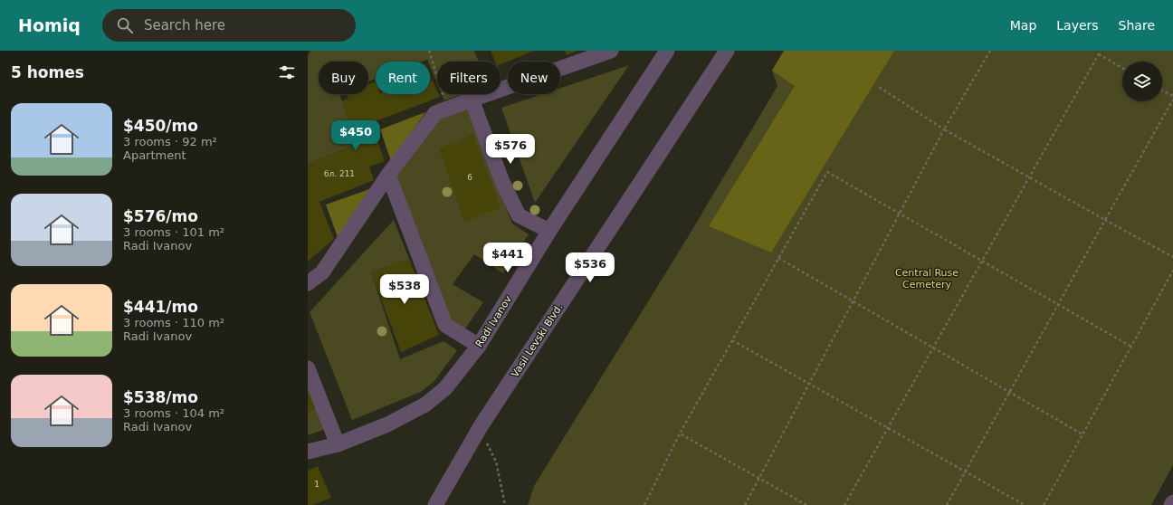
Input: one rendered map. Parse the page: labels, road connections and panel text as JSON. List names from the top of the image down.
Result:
{
  "streets": {
    "street": ["Radi Ivanov", "Vasil Levski Blvd."]
  },
  "parks": ["Central Ruse Cemetery"],
  "house_numbers": ["бл. 211", "6", "1"],
  "page": {
    "header": "Homiq",
    "search": "Search here",
    "nav": ["Map", "Layers", "Share"],
    "heading": "5 homes",
    "chip": [
      "Buy",
      "Rent",
      "Filters",
      "New"
    ],
    "list": [
      {
        "name": "$450/mo",
        "note": "3 rooms · 92 m² · Apartment"
      },
      {
        "name": "$576/mo",
        "note": "3 rooms · 101 m² · Radi Ivanov"
      },
      {
        "name": "$441/mo",
        "note": "3 rooms · 110 m² · Radi Ivanov"
      },
      {
        "name": "$538/mo",
        "note": "3 rooms · 104 m² · Radi Ivanov"
      }
    ],
    "price": [
      "$450",
      "$576",
      "$441",
      "$536",
      "$538"
    ]
  }
}
